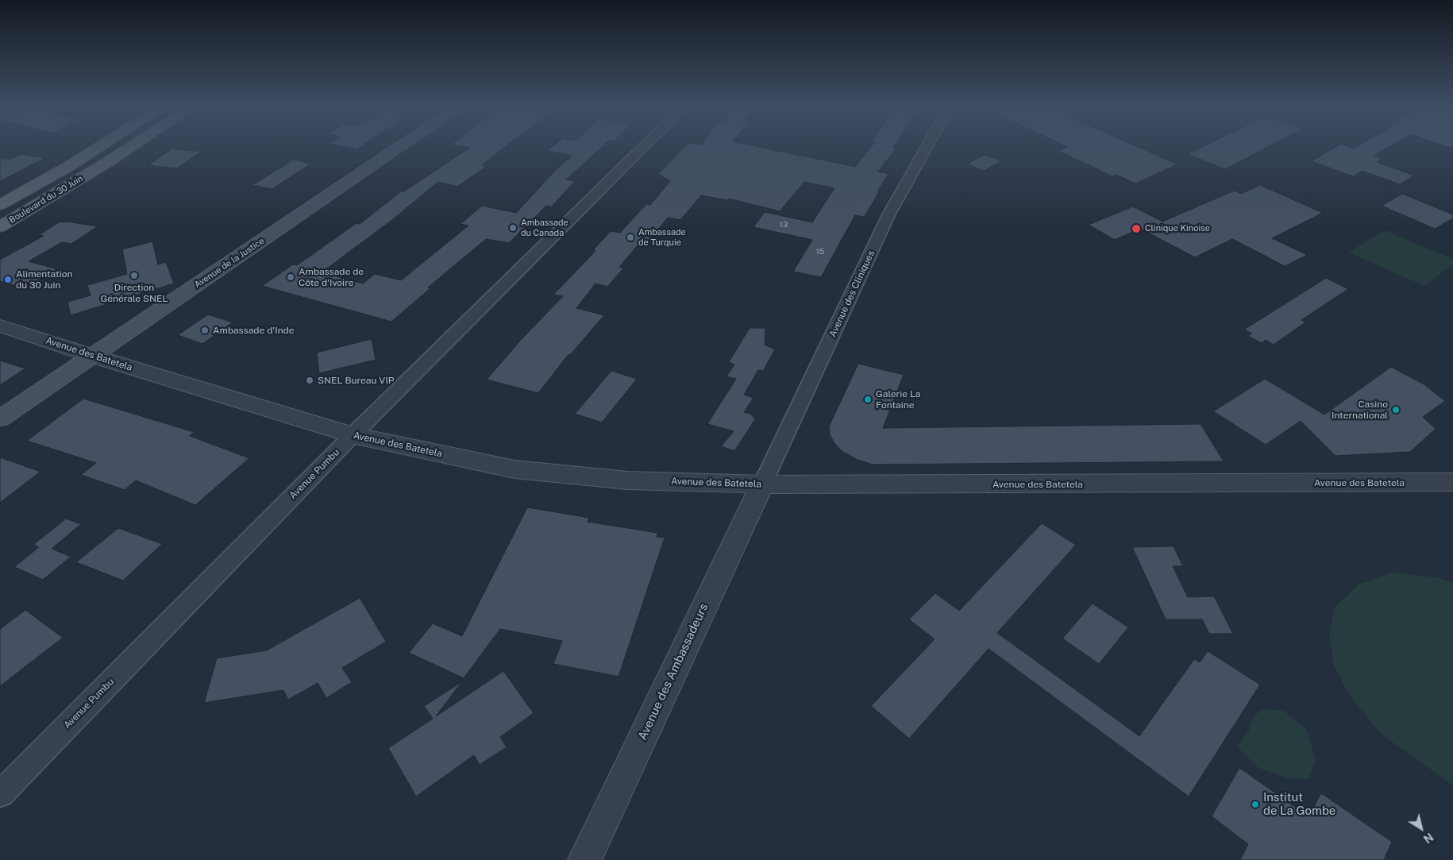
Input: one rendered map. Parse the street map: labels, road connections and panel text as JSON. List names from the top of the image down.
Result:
{
  "streets": {
    "main road": ["Boulevard du 30 Juin", "Avenue de la Justice"],
    "street": [
      "Avenue des Cliniques",
      "Avenue des Batetela",
      "Avenue Pumbu",
      "Avenue des Ambassadeurs"
    ]
  },
  "crossings": [
    ["Avenue de la Justice", "Avenue des Batetela"],
    ["Avenue des Cliniques", "Avenue des Batetela"],
    ["Avenue des Cliniques", "Avenue des Ambassadeurs"],
    ["Avenue des Batetela", "Avenue Pumbu"],
    ["Avenue des Batetela", "Avenue des Ambassadeurs"]
  ],
  "places": [
    "Ambassade du Canada",
    "Clinique Kinoise",
    "Ambassade de Turquie",
    "Direction Générale SNEL",
    "Ambassade de Côte d'Ivoire",
    "Alimentation du 30 Juin",
    "Ambassade d'Inde",
    "SNEL Bureau VIP",
    "Galerie La Fontaine",
    "Casino International",
    "Institut de La Gombe"
  ],
  "house_numbers": ["13", "15"],
  "north": "bottom right"
}
